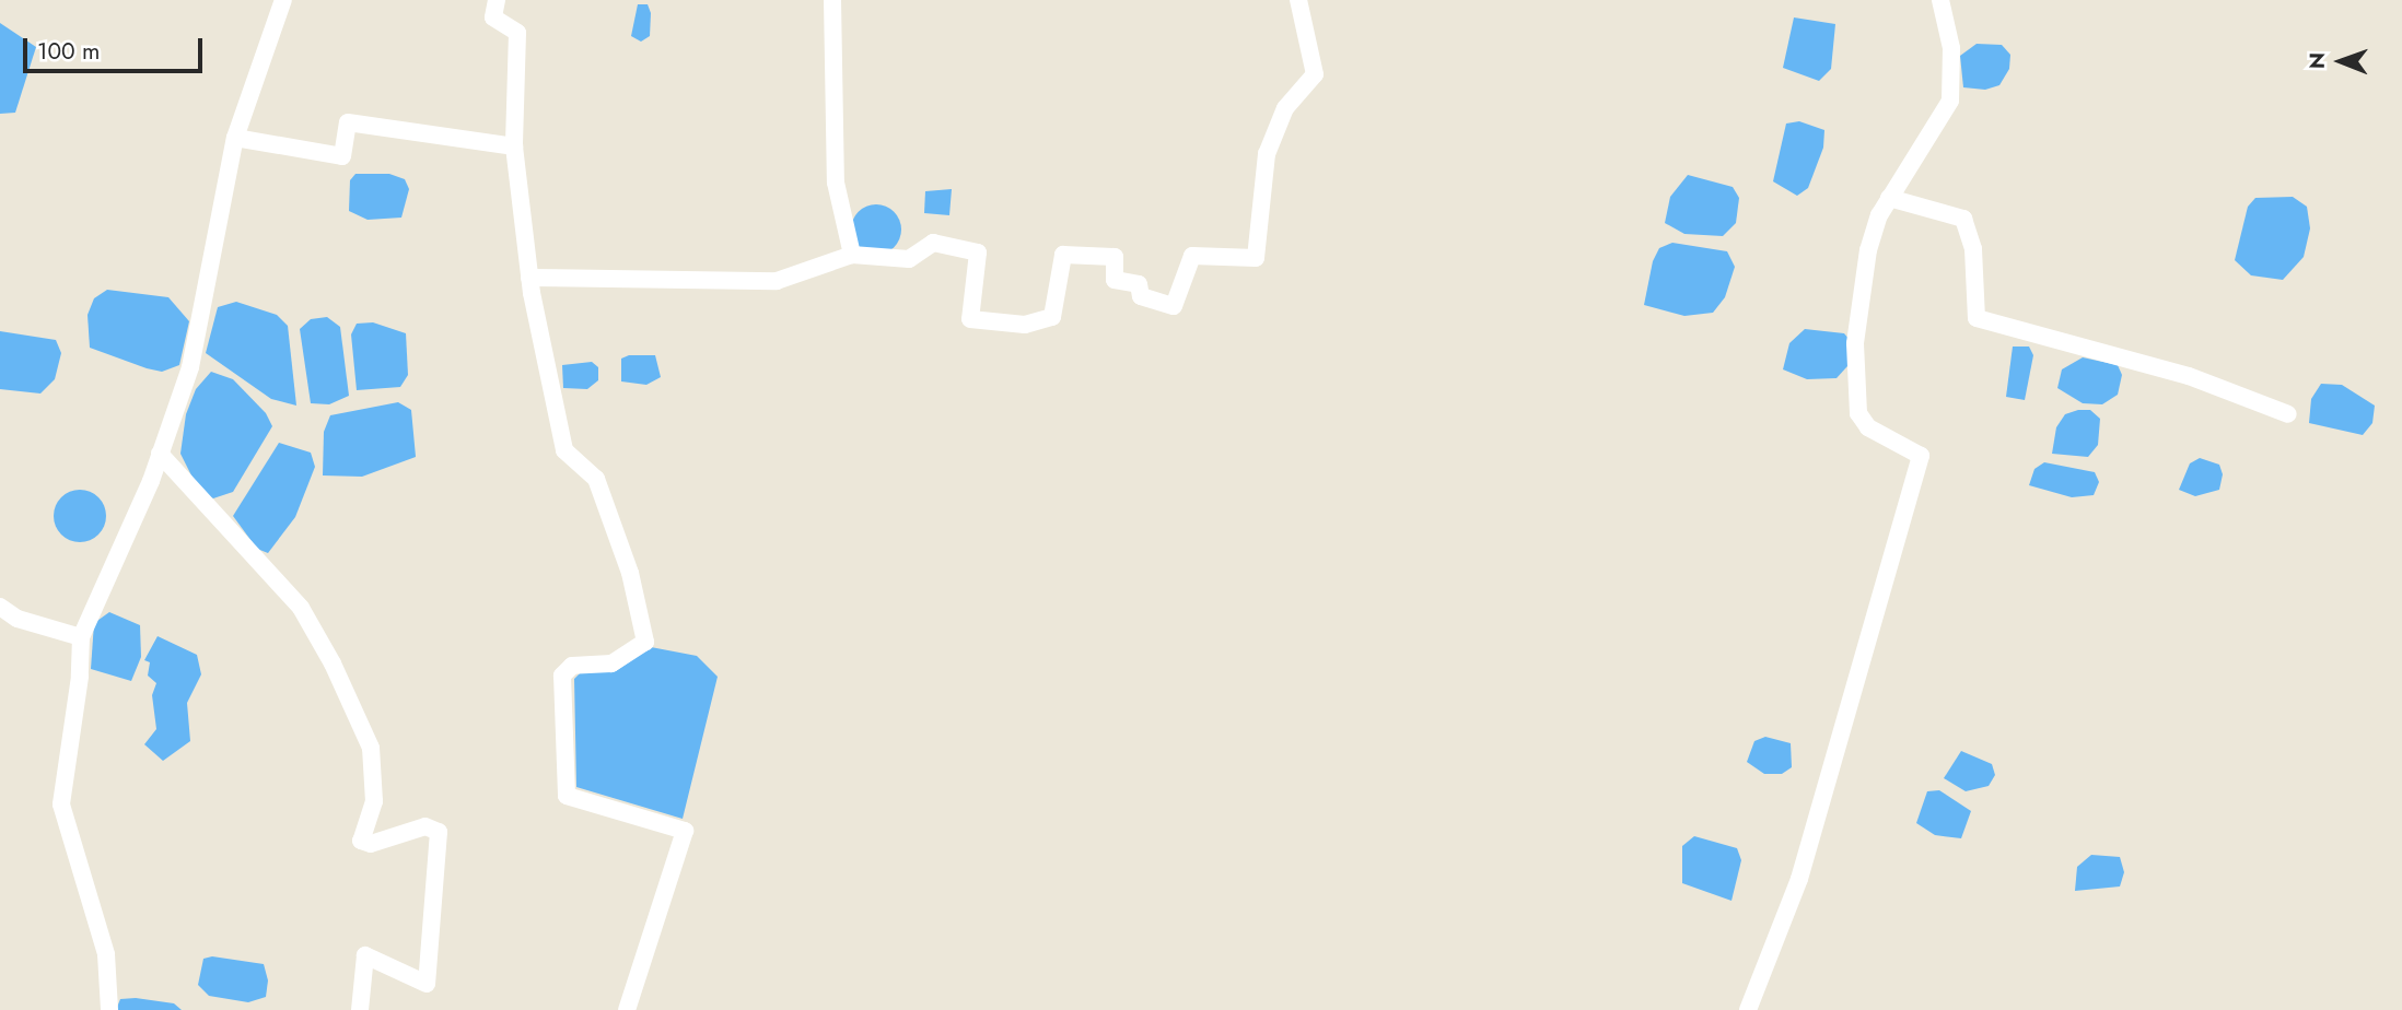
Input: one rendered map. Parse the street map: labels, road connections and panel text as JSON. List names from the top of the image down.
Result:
{
  "scale_bar": "100 m",
  "north": "left"
}
